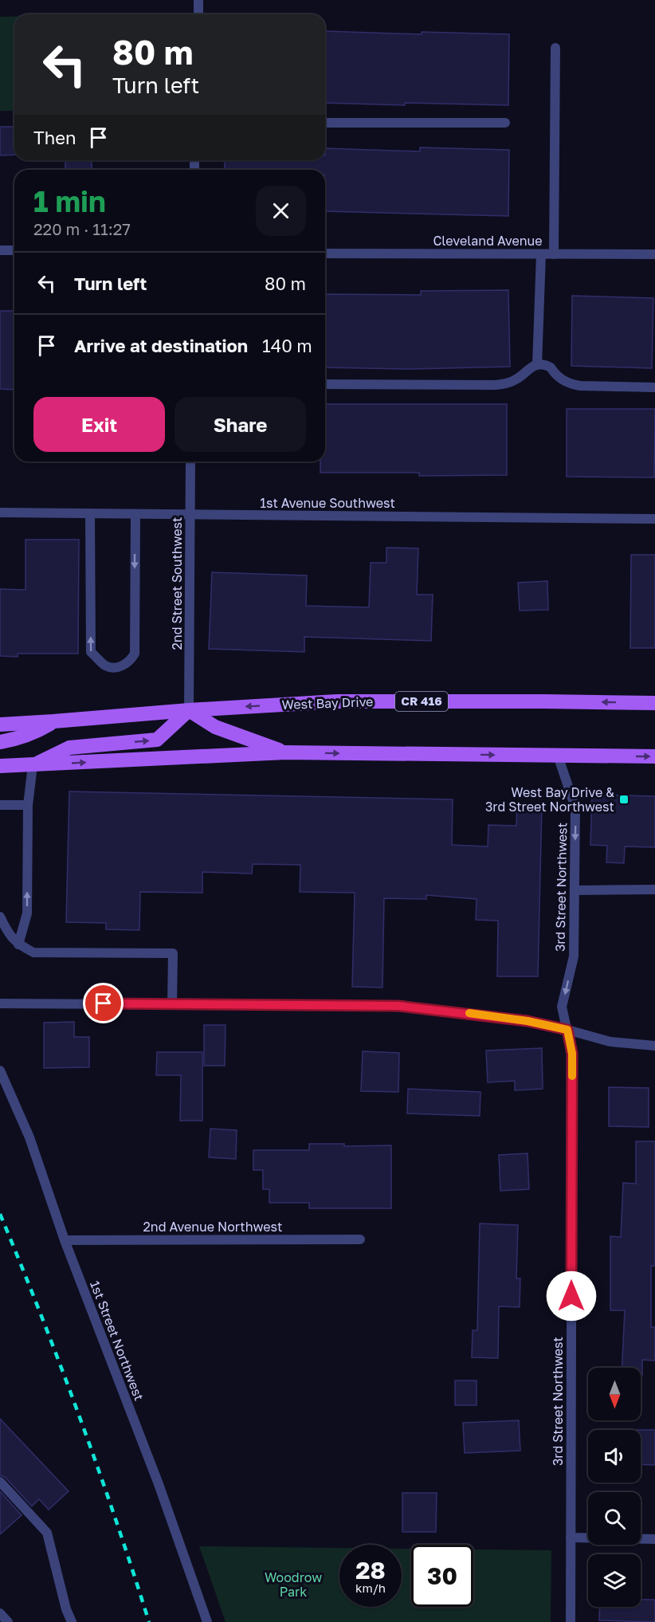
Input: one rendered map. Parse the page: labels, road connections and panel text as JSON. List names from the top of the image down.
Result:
{
  "streets": {
    "main road": ["CR 416", "West Bay Drive"],
    "street": [
      "Cleveland Avenue",
      "1st Avenue Southwest",
      "2nd Street Southwest",
      "3rd Street Northwest",
      "2nd Avenue Northwest",
      "1st Street Northwest"
    ]
  },
  "crossings": [
    ["1st Avenue Southwest", "2nd Street Southwest"],
    ["2nd Street Southwest", "West Bay Drive"],
    ["2nd Avenue Northwest", "1st Street Northwest"]
  ],
  "parks": ["Woodrow Park"],
  "places": {
    "transit": ["West Bay Drive & 3rd Street Northwest"]
  },
  "north": "bottom",
  "page": {
    "turn": ["80 m", "Turn left"],
    "then": "Then",
    "heading": ["1 min", "220 m · 11:27"],
    "list": [
      {
        "name": "Turn left",
        "value": "80 m"
      },
      {
        "name": "Arrive at destination",
        "value": "140 m"
      }
    ],
    "buttons": ["Exit", "Share"],
    "speed": "28 km/h",
    "limit": "30"
  }
}
